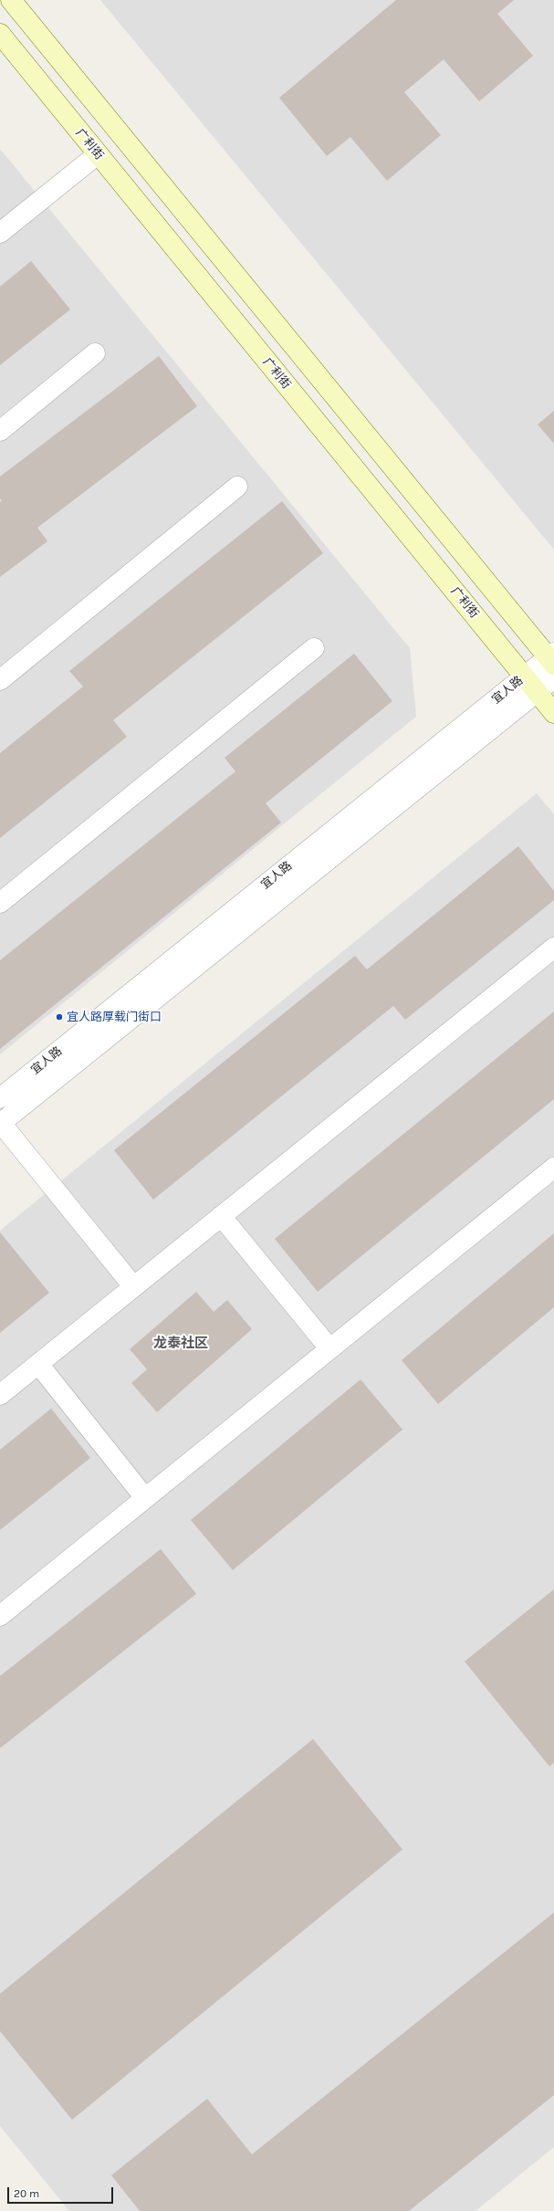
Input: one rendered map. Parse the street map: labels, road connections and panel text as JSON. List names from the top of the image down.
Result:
{
  "streets": {
    "street": ["广利街", "宜人路"]
  },
  "crossings": [
    ["广利街", "宜人路"]
  ],
  "districts": ["龙泰社区"],
  "places": ["宜人路厚载门街口"],
  "scale_bar": "20 m"
}
